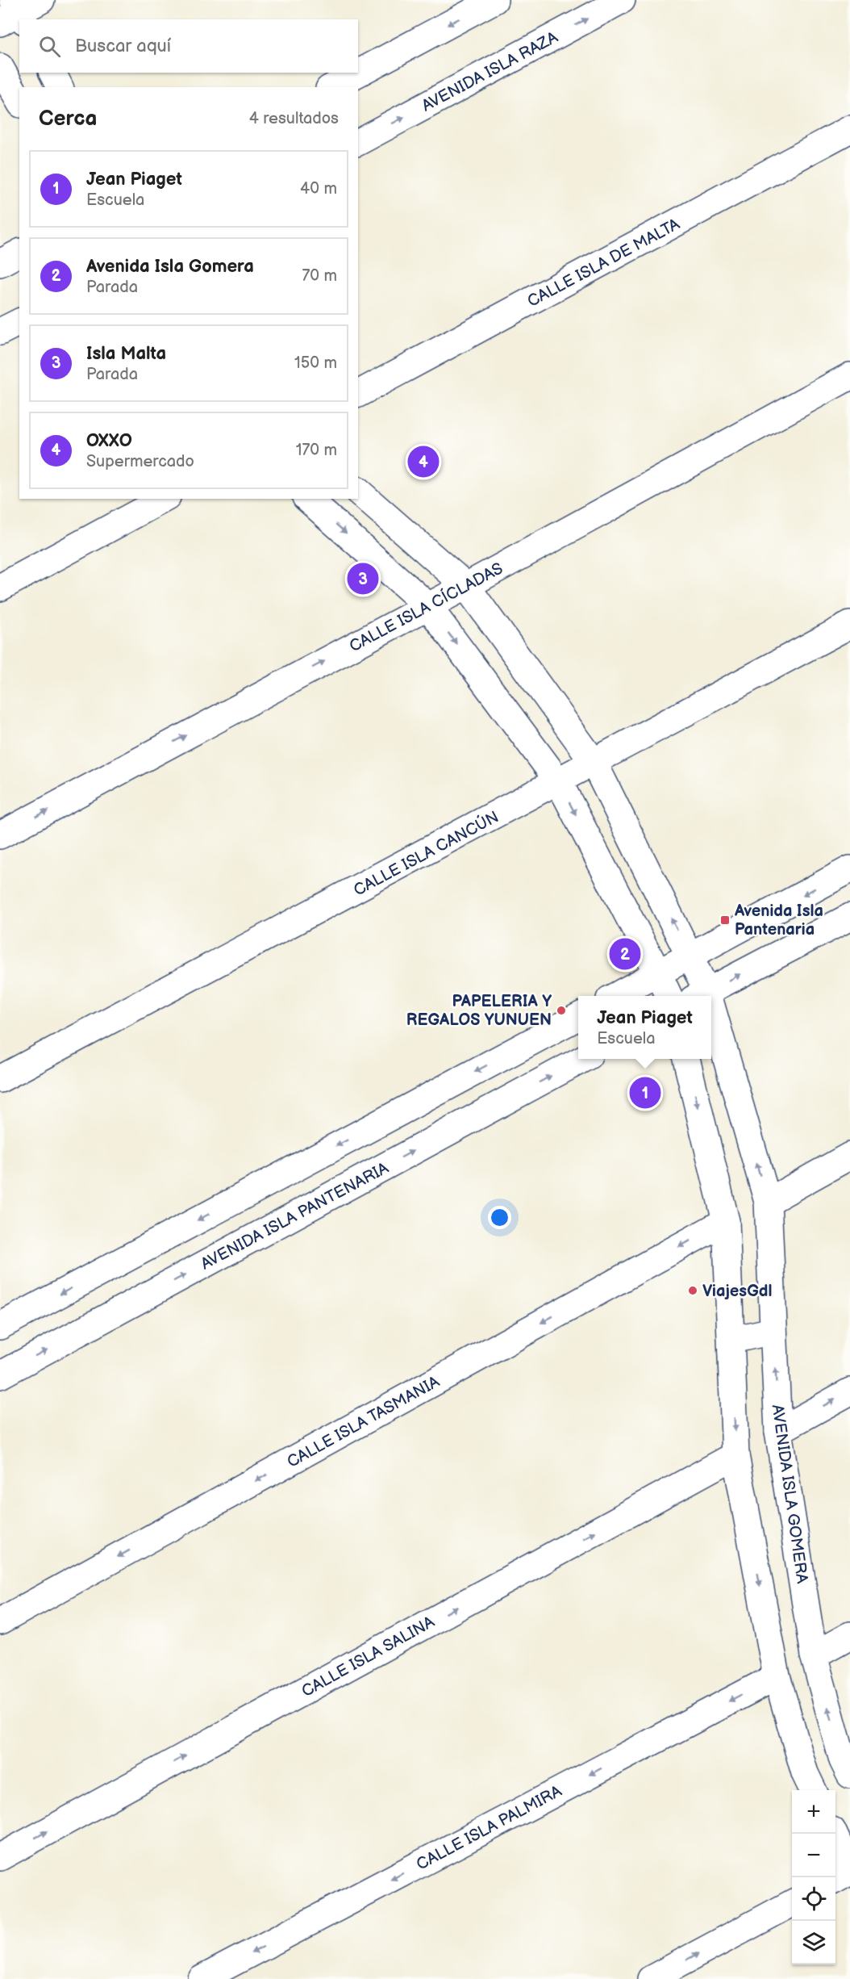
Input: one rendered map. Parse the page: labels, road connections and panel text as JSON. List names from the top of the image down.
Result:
{
  "streets": {
    "street": [
      "AVENIDA ISLA RAZA",
      "CALLE ISLA DE MALTA",
      "CALLE ISLA CÍCLADAS",
      "CALLE ISLA CANCÚN",
      "AVENIDA ISLA PANTENARIA",
      "CALLE ISLA TASMANIA",
      "AVENIDA ISLA GOMERA",
      "CALLE ISLA SALINA",
      "CALLE ISLA PALMIRA"
    ]
  },
  "crossings": [
    ["CALLE ISLA CÍCLADAS", "AVENIDA ISLA GOMERA"],
    ["CALLE ISLA CANCÚN", "AVENIDA ISLA GOMERA"]
  ],
  "one_way": ["CALLE ISLA TASMANIA", "CALLE ISLA SALINA"],
  "places": {
    "transit": ["Avenida Isla Pantenaria"],
    "other": ["PAPELERIA Y REGALOS YUNUEN", "ViajesGdl"]
  },
  "page": {
    "search": "Buscar aquí",
    "heading": ["Cerca", "4 resultados"],
    "list": [
      {
        "mark": "1",
        "name": "Jean Piaget",
        "note": "Escuela",
        "value": "40 m"
      },
      {
        "mark": "2",
        "name": "Avenida Isla Gomera",
        "note": "Parada",
        "value": "70 m"
      },
      {
        "mark": "3",
        "name": "Isla Malta",
        "note": "Parada",
        "value": "150 m"
      },
      {
        "mark": "4",
        "name": "OXXO",
        "note": "Supermercado",
        "value": "170 m"
      }
    ],
    "pins": [
      "4",
      "3",
      "2",
      "1"
    ],
    "popup": ["Jean Piaget", "Escuela"],
    "map_buttons": ["+", "−"]
  }
}
